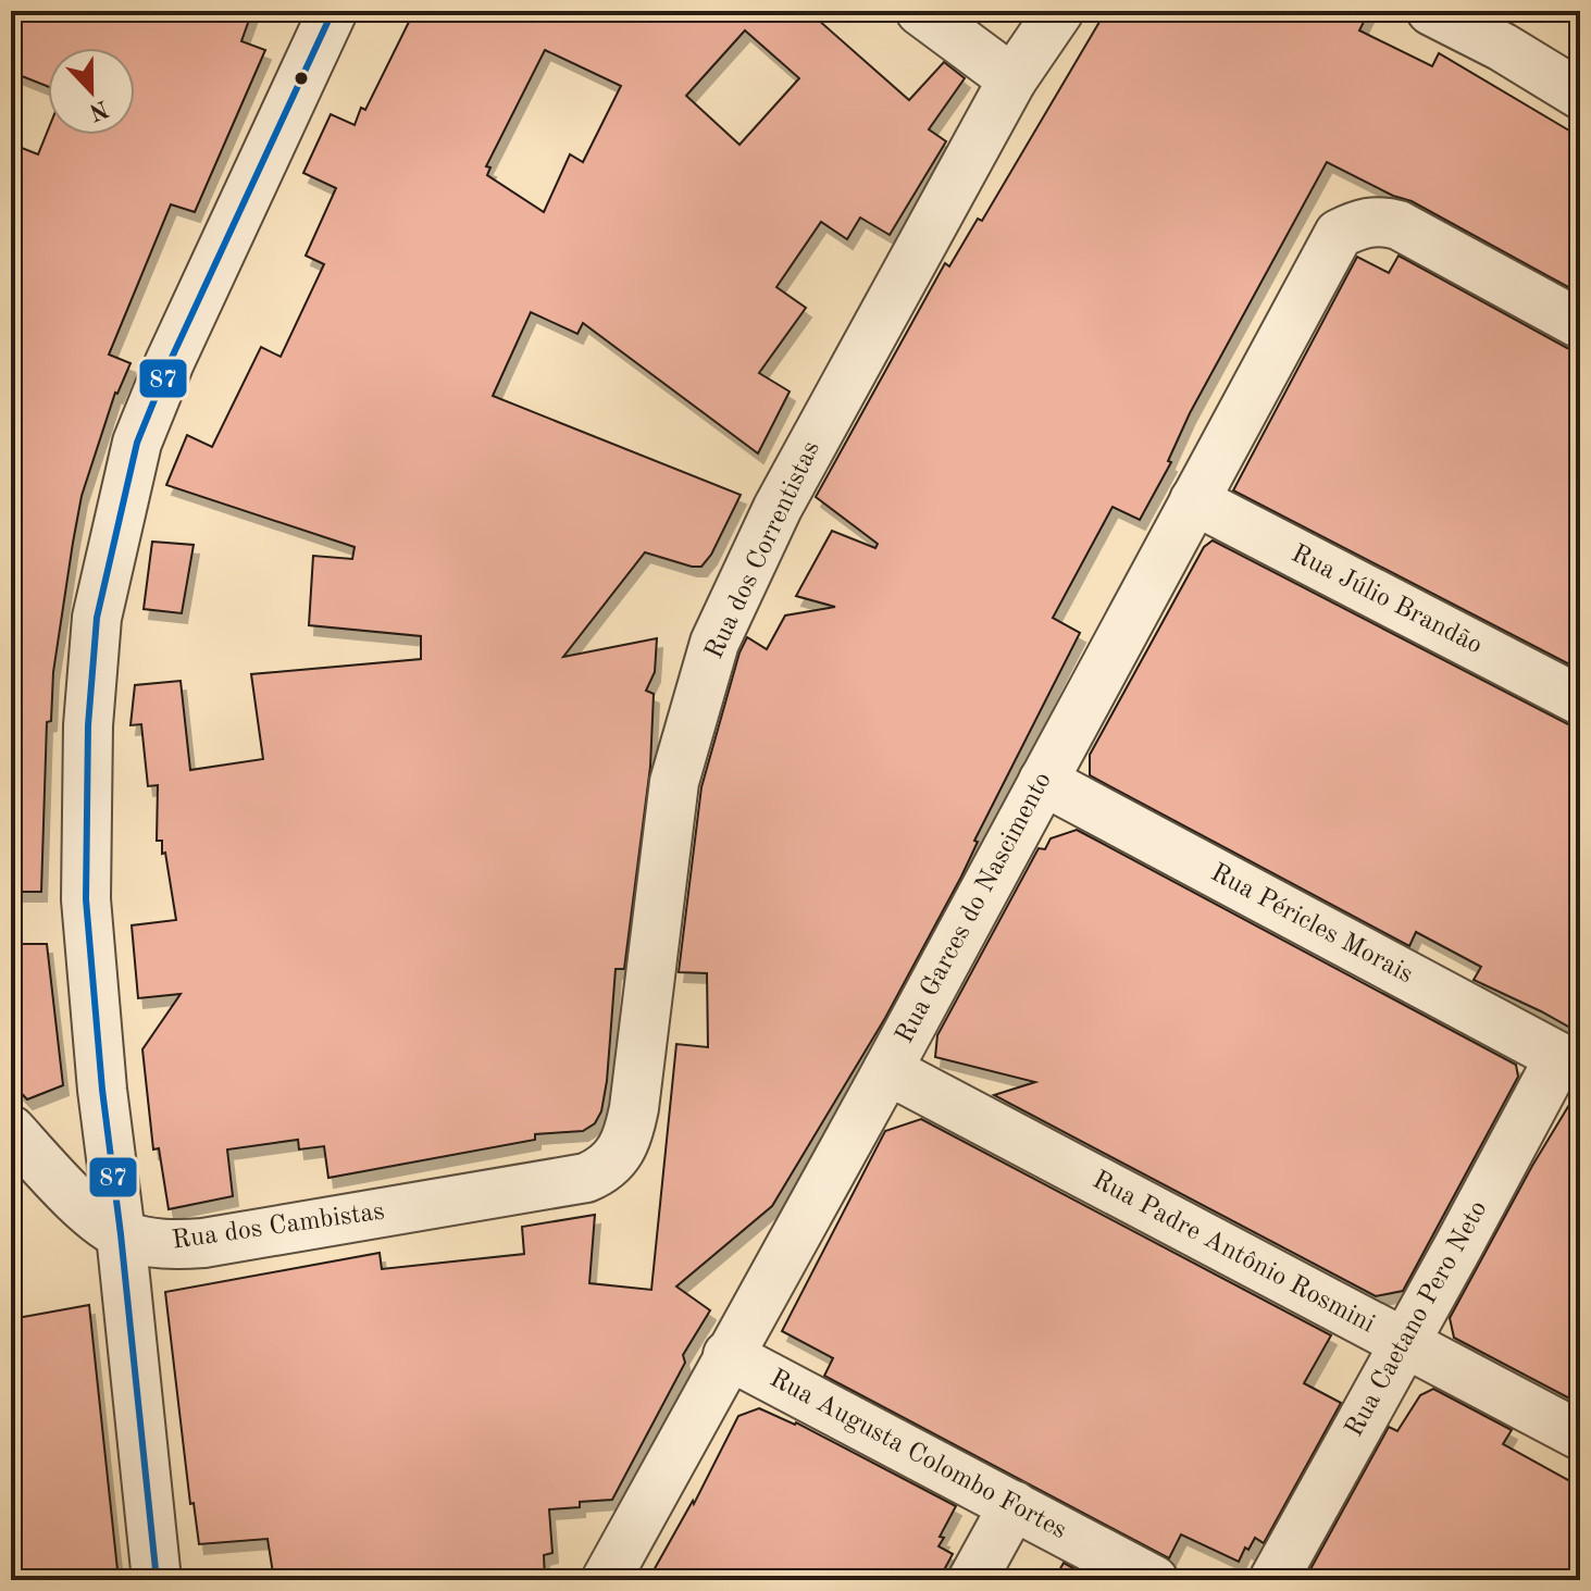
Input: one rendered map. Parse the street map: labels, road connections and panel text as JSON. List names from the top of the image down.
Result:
{
  "streets": {
    "street": [
      "Rua dos Correntistas",
      "Rua Júlio Brandão",
      "Rua Garces do Nascimento",
      "Rua Péricles Morais",
      "Rua dos Cambistas",
      "Rua Padre Antônio Rosmini",
      "Rua Caetano Pero Neto",
      "Rua Augusta Colombo Fortes"
    ]
  },
  "crossings": [
    ["Rua dos Correntistas", "Rua dos Cambistas"],
    ["Rua Júlio Brandão", "Rua Garces do Nascimento"],
    ["Rua Garces do Nascimento", "Rua Péricles Morais"],
    ["Rua Garces do Nascimento", "Rua Padre Antônio Rosmini"],
    ["Rua Garces do Nascimento", "Rua Augusta Colombo Fortes"],
    ["Rua Péricles Morais", "Rua Caetano Pero Neto"],
    ["Rua Padre Antônio Rosmini", "Rua Caetano Pero Neto"]
  ],
  "lines": ["transit line 87"],
  "north": "bottom"
}
